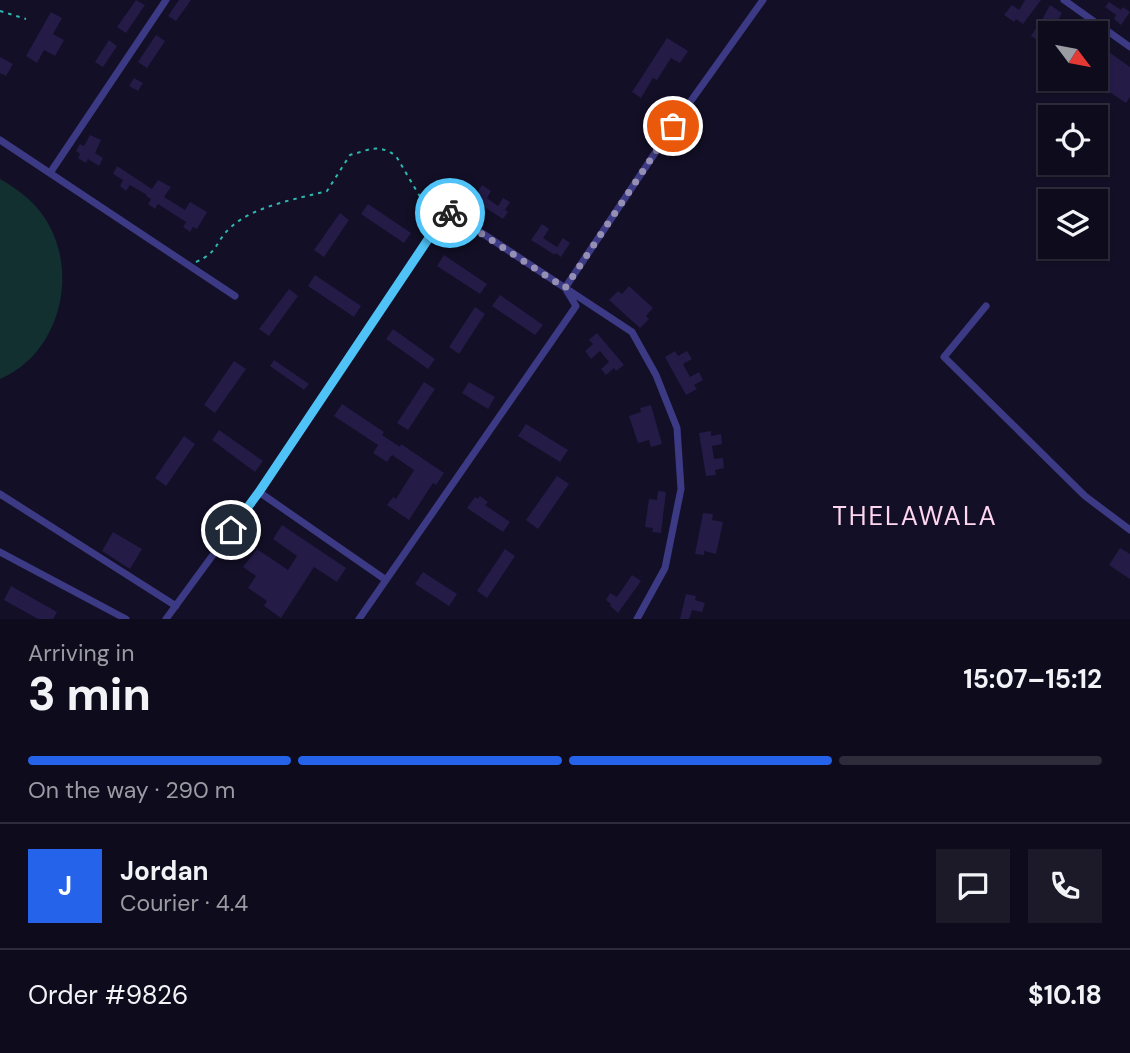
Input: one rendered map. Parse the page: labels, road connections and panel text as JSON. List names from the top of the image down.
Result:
{
  "districts": ["THELAWALA"],
  "north": "bottom right",
  "page": {
    "heading": ["3 min", "Arriving in", "15:07–15:12"],
    "panel": [
      "Jordan",
      "Courier · 4.4",
      "Order #9826",
      "$10.18"
    ],
    "bar": "On the way · 290 m",
    "round": "J"
  }
}
